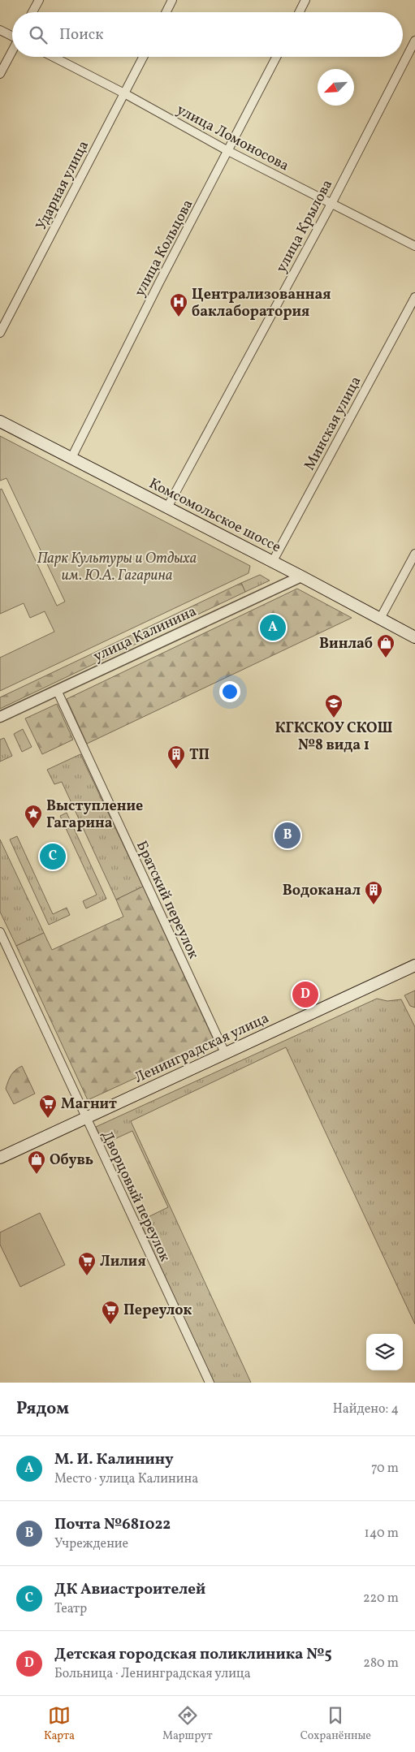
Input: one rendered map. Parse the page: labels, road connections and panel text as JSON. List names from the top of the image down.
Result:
{
  "streets": {
    "main road": ["Комсомольское шоссе", "Ленинградская улица"],
    "street": [
      "улица Ломоносова",
      "Ударная улица",
      "улица Крылова",
      "улица Кольцова",
      "Минская улица",
      "улица Калинина",
      "Братский переулок",
      "Дворцовый переулок"
    ]
  },
  "crossings": [
    ["улица Ломоносова", "Ударная улица"],
    ["улица Ломоносова", "улица Крылова"],
    ["улица Ломоносова", "улица Кольцова"],
    ["улица Крылова", "Комсомольское шоссе"],
    ["улица Кольцова", "Комсомольское шоссе"],
    ["Минская улица", "Комсомольское шоссе"],
    ["Комсомольское шоссе", "улица Калинина"],
    ["улица Калинина", "Братский переулок"],
    ["Братский переулок", "Ленинградская улица"],
    ["Ленинградская улица", "Дворцовый переулок"]
  ],
  "parks": ["Парк Культуры и Отдыха им. Ю.А. Гагарина"],
  "places": {
    "hospital": ["Централизованная баклаборатория"],
    "shop": ["Винлаб", "Обувь"],
    "school or university": ["КГКСКОУ СКОШ №8 вида 1"],
    "building": ["ТП", "Водоканал"],
    "place": ["Выступление Гагарина"],
    "supermarket": ["Магнит", "Лилия", "Переулок"]
  },
  "north": "bottom left",
  "page": {
    "search": "Поиск",
    "pins": [
      "A",
      "B",
      "C",
      "D"
    ],
    "heading": ["Рядом", "Найдено: 4"],
    "list": [
      {
        "mark": "A",
        "name": "М. И. Калинину",
        "note": "Место · улица Калинина",
        "value": "70 m"
      },
      {
        "mark": "B",
        "name": "Почта №681022",
        "note": "Учреждение",
        "value": "140 m"
      },
      {
        "mark": "C",
        "name": "ДК Авиастроителей",
        "note": "Театр",
        "value": "220 m"
      },
      {
        "mark": "D",
        "name": "Детская городская поликлиника №5",
        "note": "Больница · Ленинградская улица",
        "value": "280 m"
      }
    ],
    "nav": ["Карта", "Маршрут", "Сохранённые"]
  }
}
